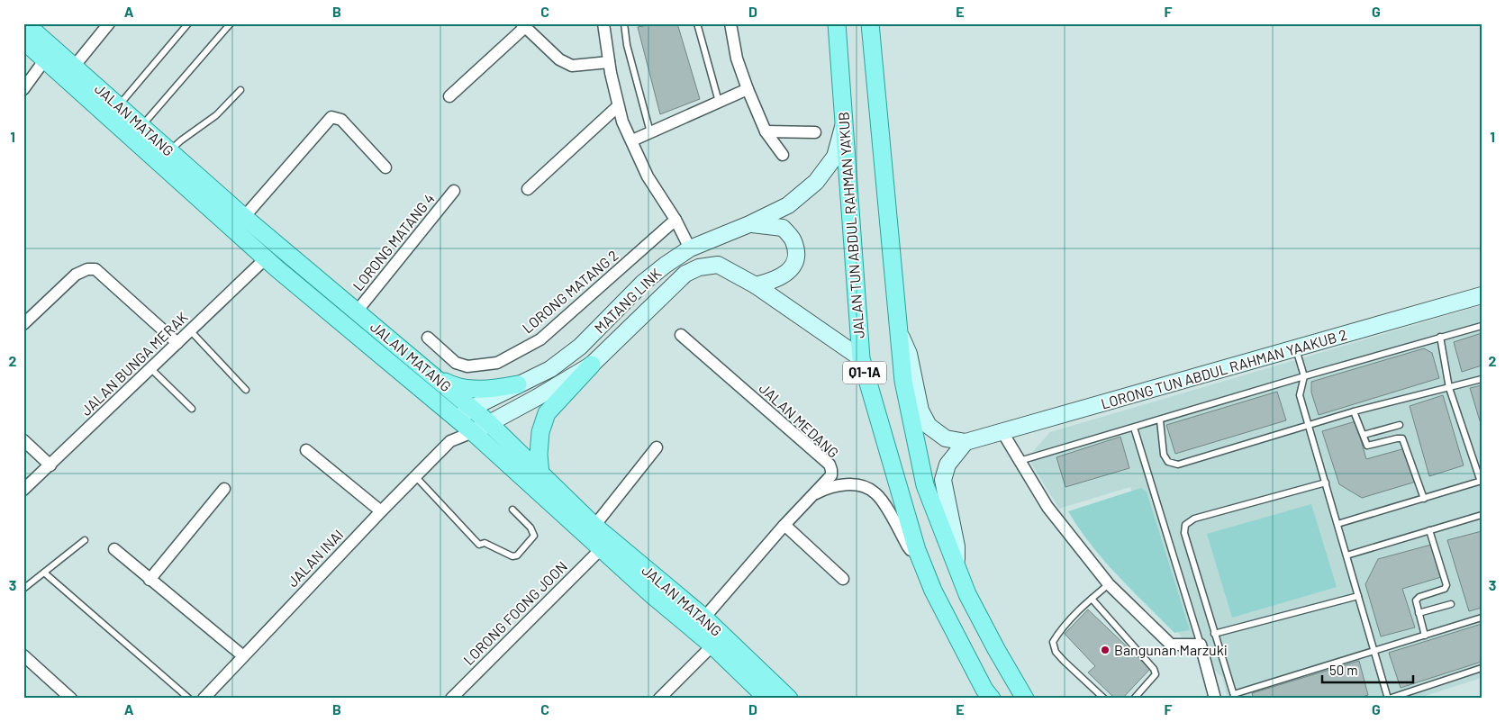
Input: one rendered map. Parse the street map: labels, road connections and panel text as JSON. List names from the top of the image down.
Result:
{
  "streets": {
    "main road": ["JALAN MATANG", "JALAN TUN ABDUL RAHMAN YA'KUB", "Q1-1A"],
    "street": [
      "LORONG MATANG 4",
      "LORONG MATANG 2",
      "MATANG LINK",
      "JALAN BUNGA MERAK",
      "LORONG TUN ABDUL RAHMAN YAAKUB 2",
      "JALAN MEDANG",
      "JALAN INAI",
      "LORONG FOONG JOON"
    ]
  },
  "crossings": [
    ["JALAN MATANG", "LORONG MATANG 4"],
    ["JALAN MATANG", "MATANG LINK"],
    ["JALAN MATANG", "JALAN BUNGA MERAK"],
    ["JALAN MATANG", "JALAN MEDANG"],
    ["JALAN MATANG", "LORONG FOONG JOON"],
    ["JALAN TUN ABDUL RAHMAN YA'KUB", "MATANG LINK"]
  ],
  "places": ["Bangunan Marzuki"],
  "scale_bar": "50 m",
  "grid": {
    "columns": [
      "A",
      "B",
      "C",
      "D",
      "E",
      "F",
      "G"
    ],
    "rows": ["1", "2", "3"]
  }
}
